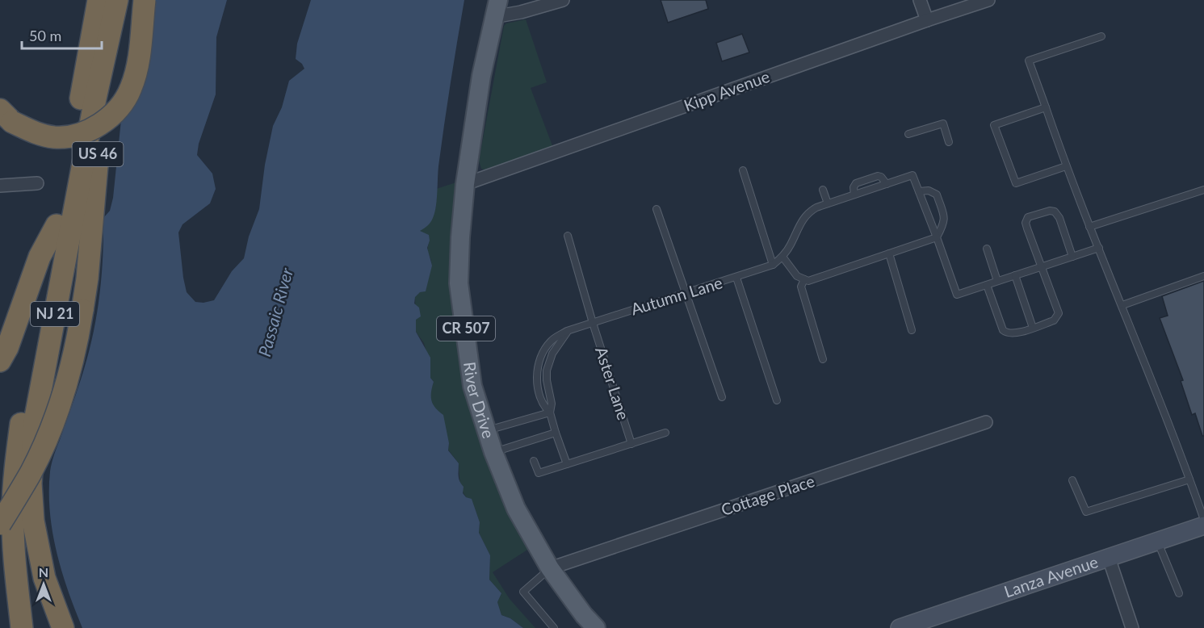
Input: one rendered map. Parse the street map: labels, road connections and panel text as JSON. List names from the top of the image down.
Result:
{
  "streets": {
    "highway": ["US 46", "NJ 21"],
    "main road": ["CR 507", "River Drive"],
    "street": ["Kipp Avenue", "Cottage Place", "Lanza Avenue"],
    "lane": ["Autumn Lane", "Aster Lane"]
  },
  "crossings": [
    ["Kipp Avenue", "River Drive"],
    ["US 46", "NJ 21"],
    ["Autumn Lane", "Aster Lane"],
    ["River Drive", "Cottage Place"]
  ],
  "water": ["Passaic River"],
  "scale_bar": "50 m",
  "north": "top"
}
